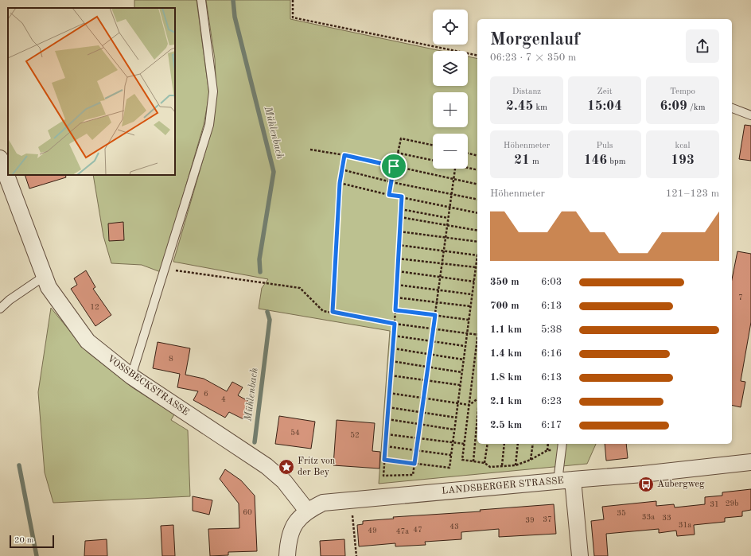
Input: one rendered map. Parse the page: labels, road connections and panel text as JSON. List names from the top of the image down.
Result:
{
  "streets": {
    "street": ["VOSSBECKSTRASSE", "LANDSBERGER STRASSE"]
  },
  "crossings": [
    ["VOSSBECKSTRASSE", "LANDSBERGER STRASSE"]
  ],
  "water": ["Mühlenbach"],
  "places": {
    "place": ["Fritz von der Bey"],
    "bus stop": ["Aubergweg"]
  },
  "house_numbers": [
    "7",
    "12",
    "8",
    "6",
    "4",
    "54",
    "52",
    "29b",
    "31",
    "60",
    "35",
    "33a",
    "33",
    "37",
    "39",
    "31a",
    "43",
    "47",
    "49",
    "47a"
  ],
  "scale_bar": "20 m",
  "page": {
    "map_buttons": ["+", "−"],
    "heading": ["Morgenlauf", "06:23 · 7 × 350 m"],
    "stats": [
      ["Distanz", "2.45 km"],
      ["Zeit", "15:04"],
      ["Tempo", "6:09 /km"],
      ["Höhenmeter", "21 m"],
      ["Puls", "146 bpm"],
      ["kcal", "193"]
    ],
    "chart": ["Höhenmeter", "121–123 m"],
    "list": [
      {
        "name": "350 m",
        "note": "6:03"
      },
      {
        "name": "700 m",
        "note": "6:13"
      },
      {
        "name": "1.1 km",
        "note": "5:38"
      },
      {
        "name": "1.4 km",
        "note": "6:16"
      },
      {
        "name": "1.8 km",
        "note": "6:13"
      },
      {
        "name": "2.1 km",
        "note": "6:23"
      },
      {
        "name": "2.5 km",
        "note": "6:17"
      }
    ],
    "scale": "20 m"
  }
}
